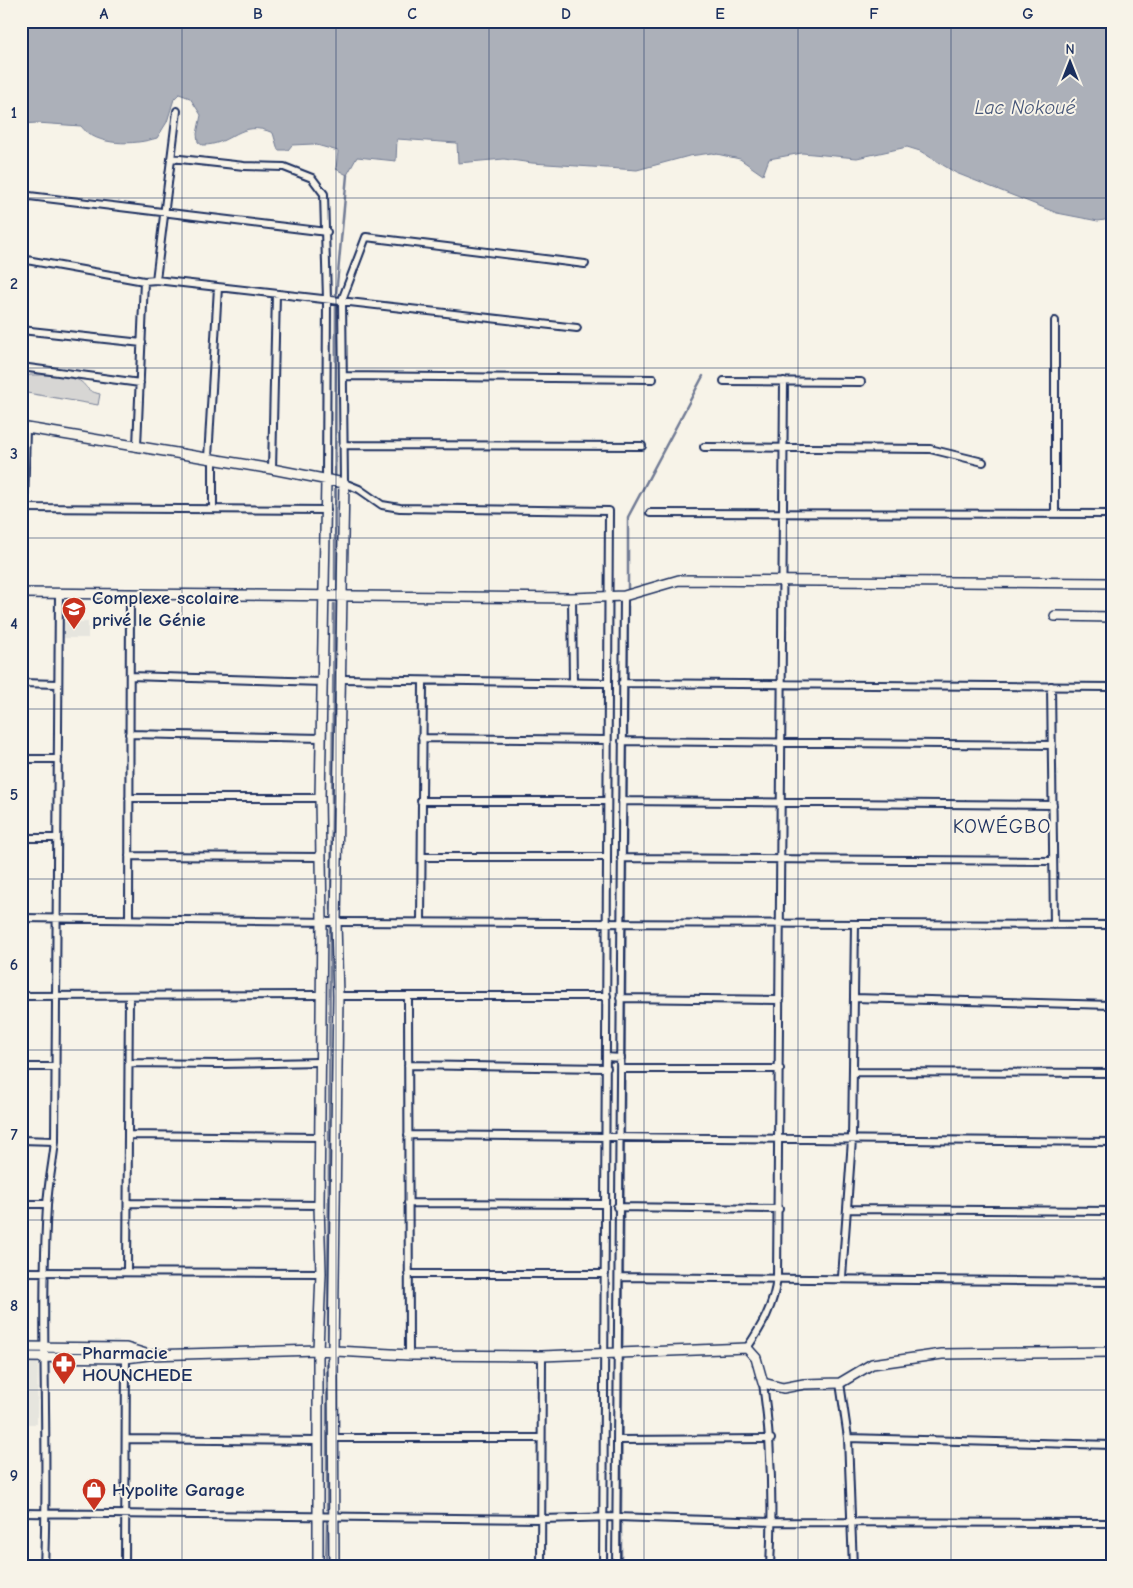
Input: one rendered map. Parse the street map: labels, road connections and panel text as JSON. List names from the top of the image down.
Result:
{
  "districts": ["KOWÉGBO"],
  "water": ["Lac Nokoué"],
  "places": {
    "school or university": ["Complexe scolaire privé le Génie"],
    "pharmacy": ["Pharmacie HOUNCHEDE"],
    "shop": ["Hypolite Garage"]
  },
  "north": "top",
  "grid": {
    "columns": [
      "A",
      "B",
      "C",
      "D",
      "E",
      "F",
      "G"
    ],
    "rows": [
      "1",
      "2",
      "3",
      "4",
      "5",
      "6",
      "7",
      "8",
      "9"
    ]
  }
}
